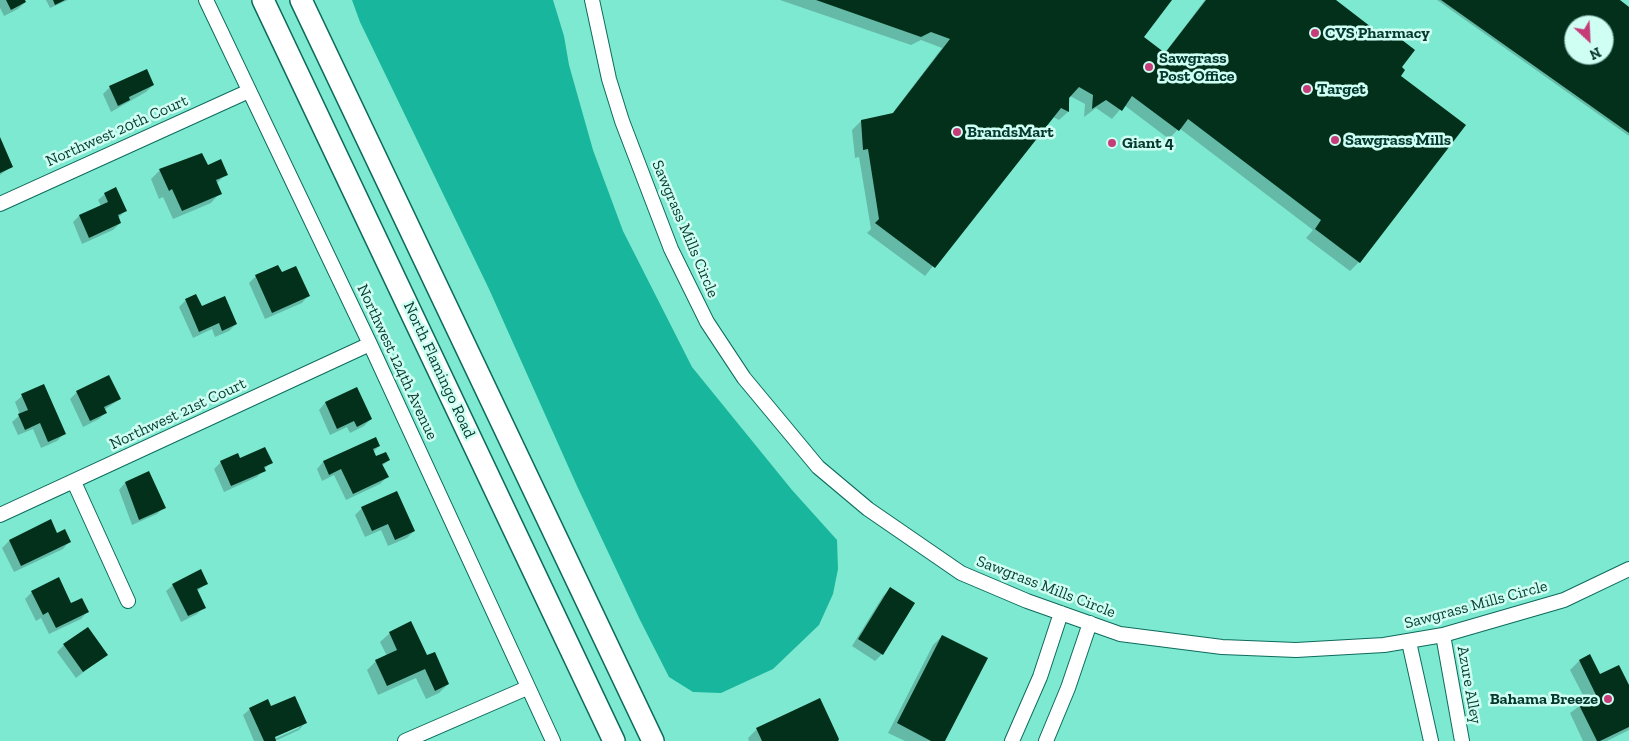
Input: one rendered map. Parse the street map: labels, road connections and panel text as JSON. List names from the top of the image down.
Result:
{
  "streets": {
    "highway": ["North Flamingo Road"],
    "street": [
      "Northwest 20th Court",
      "Sawgrass Mills Circle",
      "Northwest 124th Avenue",
      "Northwest 21st Court",
      "Azure Alley"
    ]
  },
  "crossings": [
    ["Northwest 20th Court", "Northwest 124th Avenue"],
    ["Sawgrass Mills Circle", "Azure Alley"],
    ["Northwest 124th Avenue", "Northwest 21st Court"]
  ],
  "places": [
    "CVS Pharmacy",
    "Sawgrass Post Office",
    "Target",
    "BrandsMart",
    "Sawgrass Mills",
    "Giant 4",
    "Bahama Breeze"
  ],
  "north": "bottom right"
}
